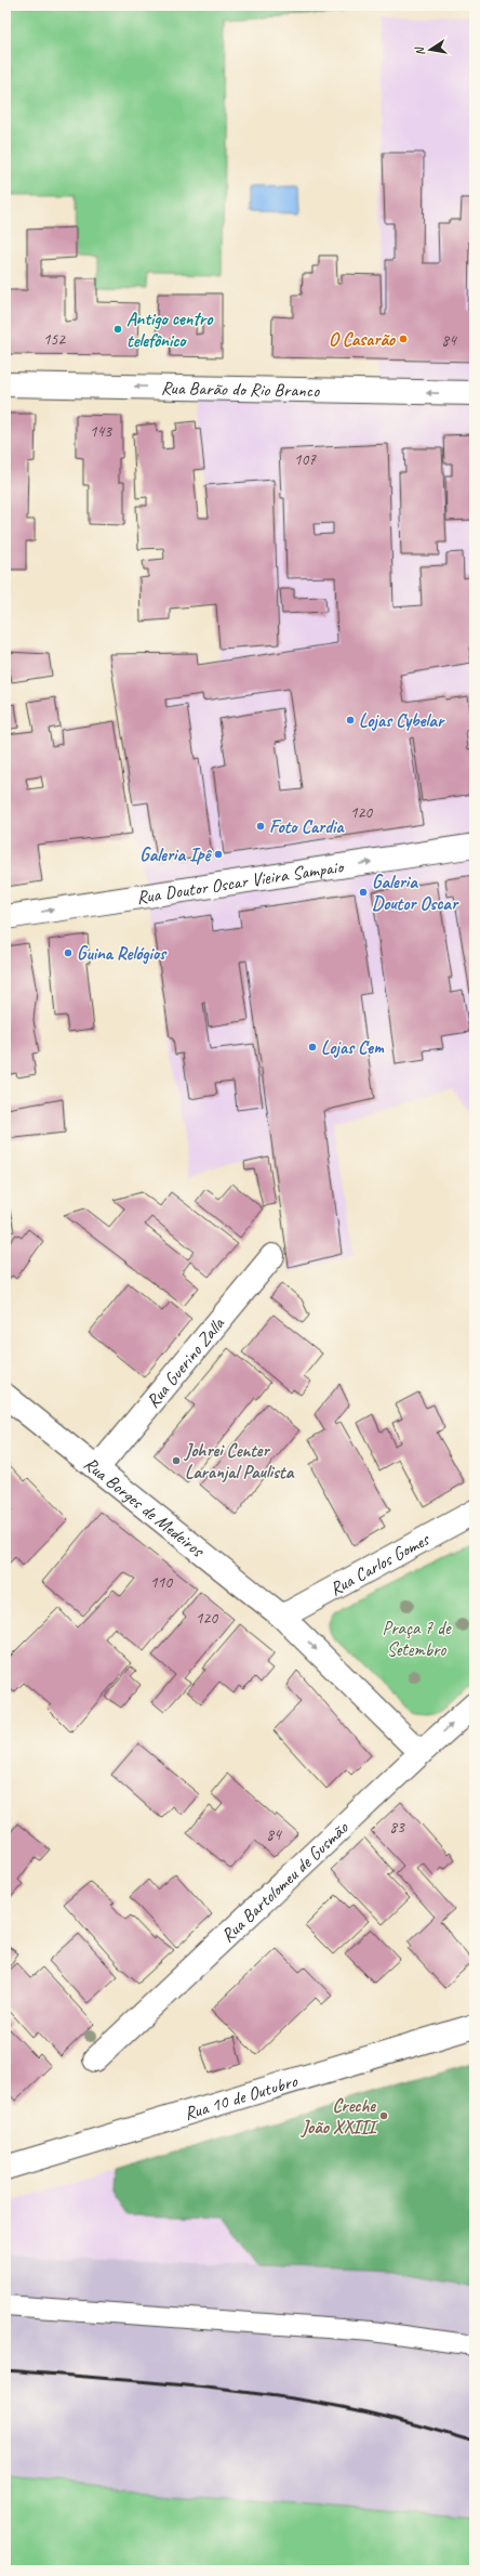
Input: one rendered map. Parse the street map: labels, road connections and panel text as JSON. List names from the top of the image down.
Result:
{
  "streets": {
    "street": [
      "Rua Barão do Rio Branco",
      "Rua Doutor Oscar Vieira Sampaio",
      "Rua Guerino Zalla",
      "Rua Borges de Medeiros",
      "Rua Carlos Gomes",
      "Rua Bartolomeu de Gusmão",
      "Rua 10 de Outubro"
    ]
  },
  "crossings": [
    ["Rua Guerino Zalla", "Rua Borges de Medeiros"],
    ["Rua Borges de Medeiros", "Rua Carlos Gomes"]
  ],
  "one_way": ["Rua Barão do Rio Branco", "Rua Doutor Oscar Vieira Sampaio"],
  "parks": ["Praça 7 de Setembro"],
  "places": [
    "Antigo centro telefônico",
    "O Casarão",
    "Lojas Cybelar",
    "Foto Cardia",
    "Galeria Ipê",
    "Galeria Doutor Oscar",
    "Guina Relógios",
    "Lojas Cem",
    "Johrei Center Laranjal Paulista",
    "Creche João XXIII"
  ],
  "house_numbers": [
    "152",
    "84",
    "143",
    "107",
    "120",
    "110",
    "120",
    "83",
    "84"
  ],
  "north": "left"
}
